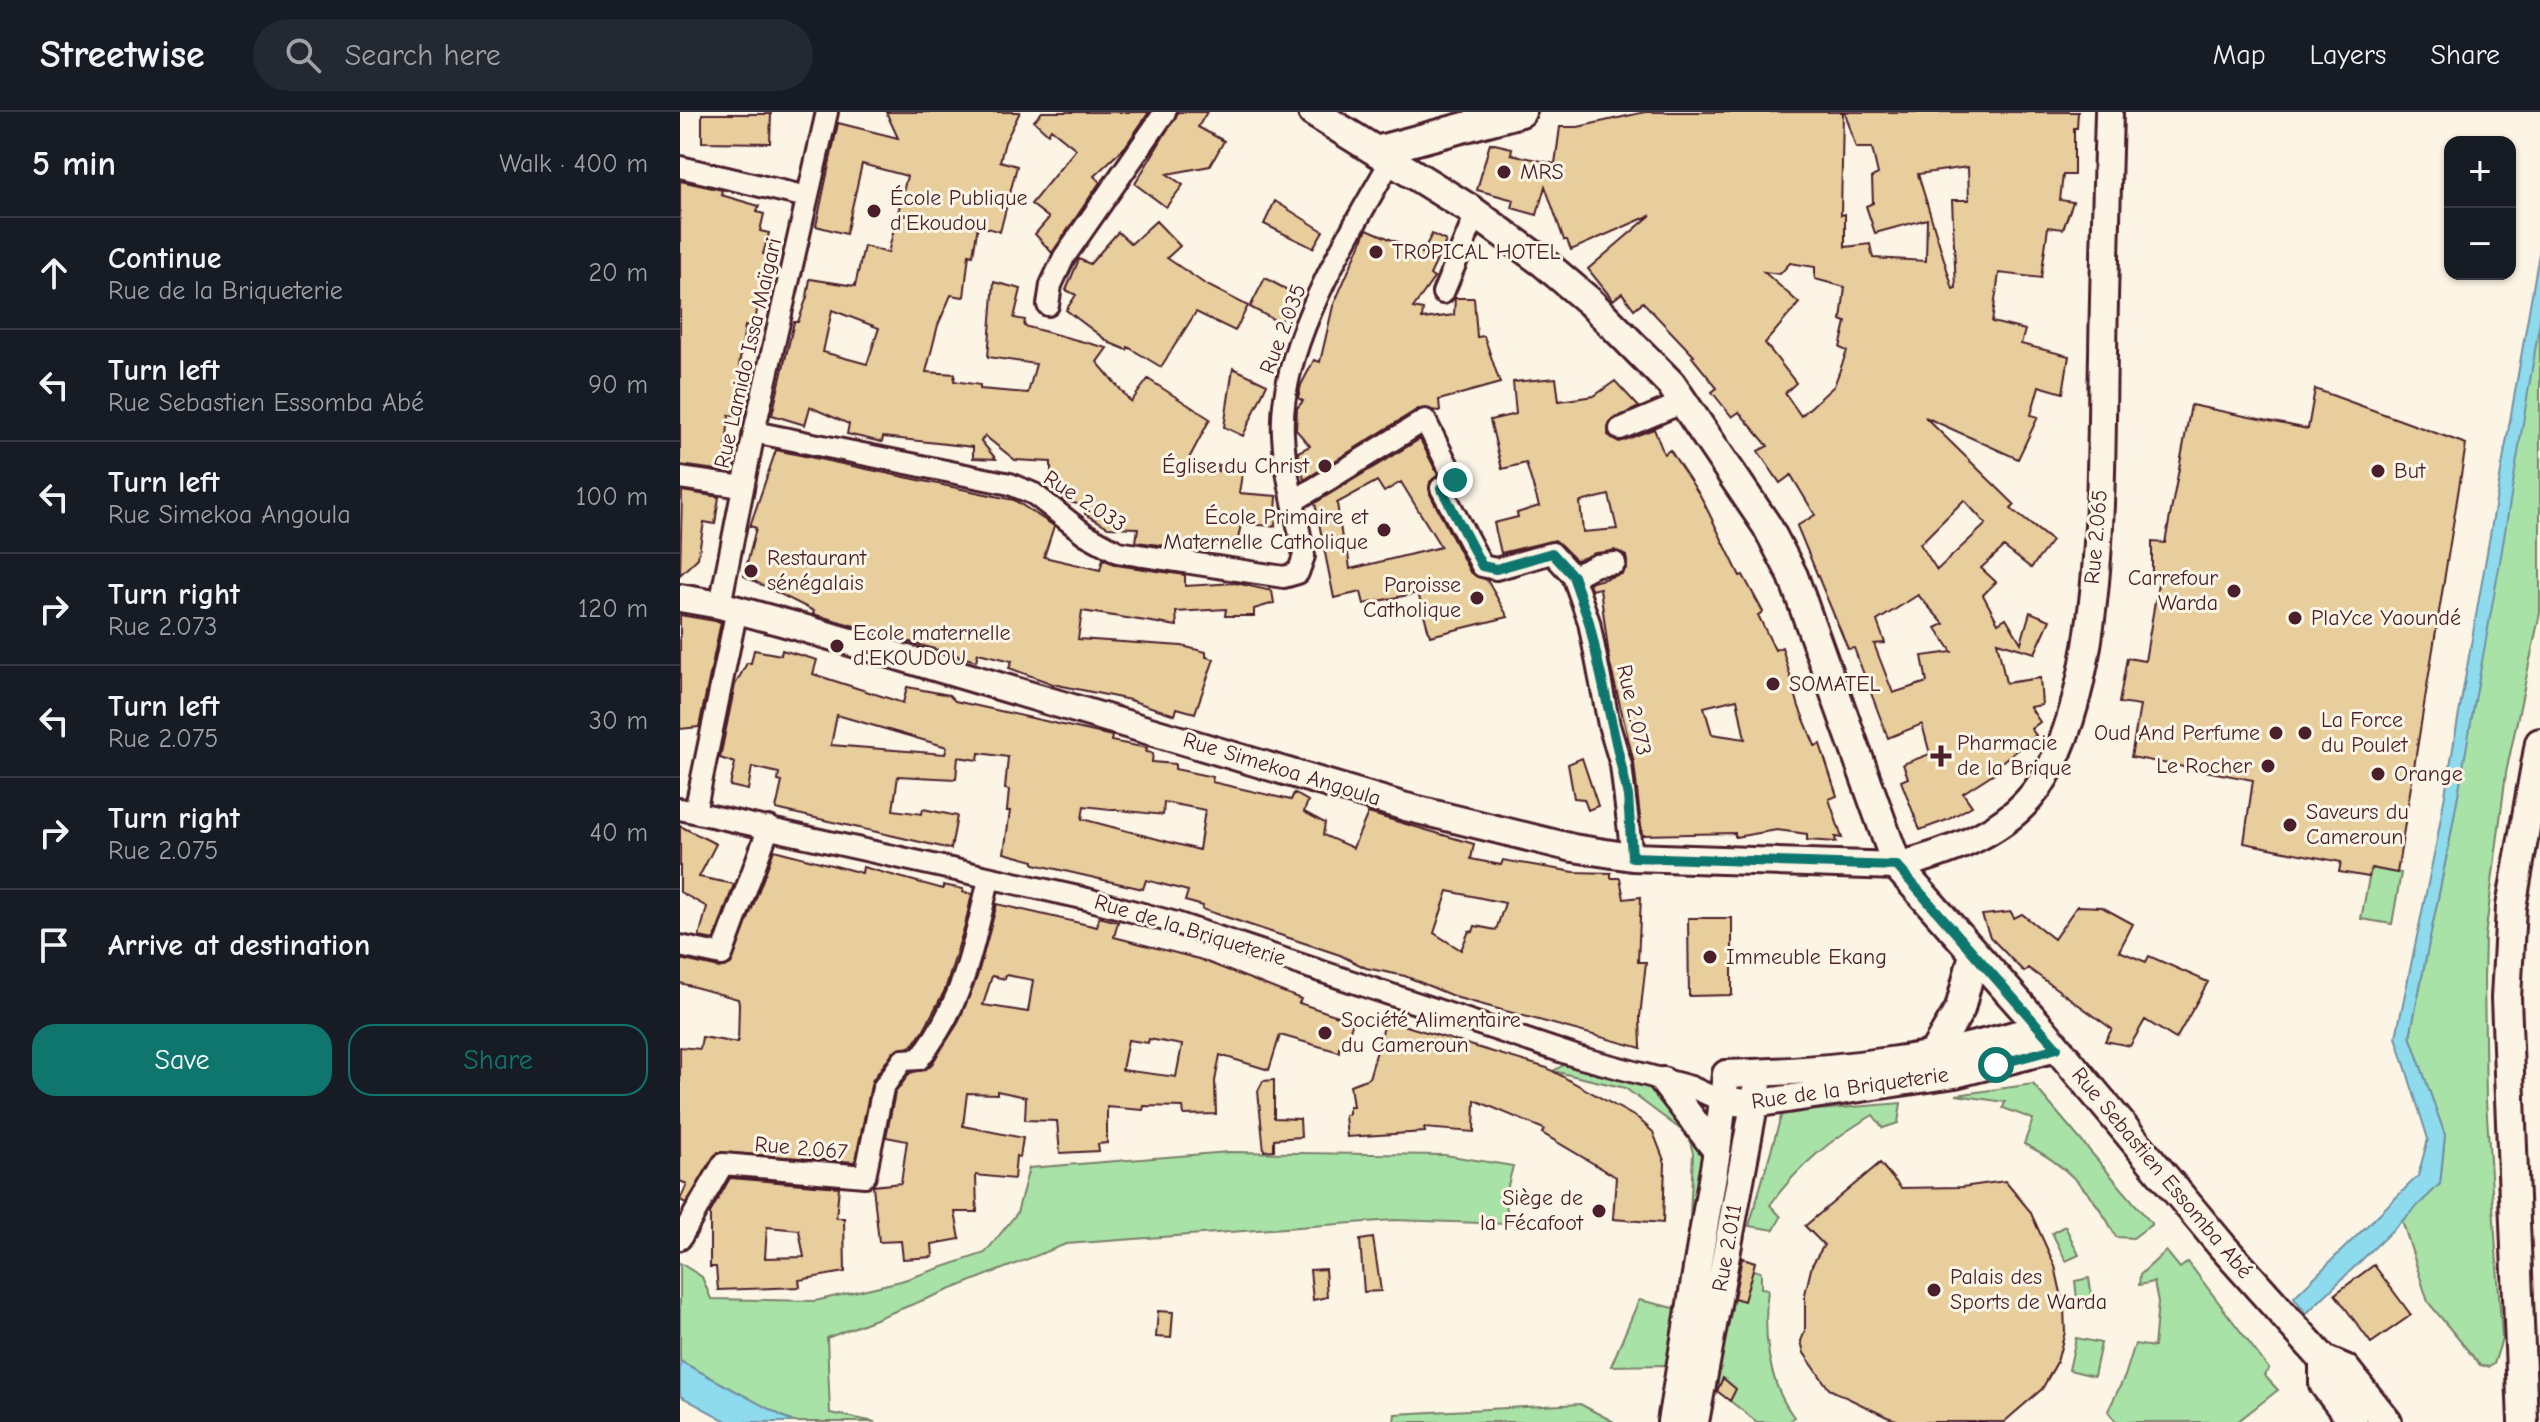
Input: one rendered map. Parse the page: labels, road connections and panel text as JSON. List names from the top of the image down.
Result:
{
  "streets": {
    "main road": ["Rue Sebastien Essomba Abé"],
    "street": [
      "Rue 2.035",
      "Rue Lamido Issa Maïgari",
      "Rue 2.033",
      "Rue 2.065",
      "Rue 2.073",
      "Rue Simekoa Angoula",
      "Rue de la Briqueterie",
      "Rue 2.067",
      "Rue 2.011"
    ]
  },
  "crossings": [
    ["Rue 2.035", "Rue 2.033"],
    ["Rue 2.035", "Rue Sebastien Essomba Abé"],
    ["Rue Lamido Issa Maïgari", "Rue 2.033"],
    ["Rue Lamido Issa Maïgari", "Rue Simekoa Angoula"],
    ["Rue Lamido Issa Maïgari", "Rue de la Briqueterie"],
    ["Rue 2.065", "Rue Simekoa Angoula"],
    ["Rue 2.065", "Rue Sebastien Essomba Abé"],
    ["Rue 2.073", "Rue Simekoa Angoula"],
    ["Rue Simekoa Angoula", "Rue Sebastien Essomba Abé"],
    ["Rue de la Briqueterie", "Rue 2.067"],
    ["Rue de la Briqueterie", "Rue Sebastien Essomba Abé"],
    ["Rue de la Briqueterie", "Rue 2.011"]
  ],
  "places": {
    "other": [
      "MRS",
      "École Publique d'Ekoudou",
      "TROPICAL HOTEL",
      "Église du Christ",
      "But",
      "École Primaire et Maternelle Catholique",
      "Restaurant sénégalais",
      "Carrefour Warda",
      "Paroisse Catholique",
      "PlaYce Yaoundé",
      "Ecole maternelle d'EKOUDOU",
      "SOMATEL",
      "Oud And Perfume",
      "La Force du Poulet",
      "Le Rocher",
      "Orange",
      "Saveurs du Cameroun",
      "Immeuble Ekang",
      "Société Alimentaire du Cameroun",
      "Siège de la Fécafoot",
      "Palais des Sports de Warda"
    ],
    "health": ["Pharmacie de la Brique"]
  },
  "page": {
    "header": "Streetwise",
    "search": "Search here",
    "nav": ["Map", "Layers", "Share"],
    "heading": ["5 min", "Walk · 400 m"],
    "map_buttons": ["+", "−"],
    "list": [
      ["Continue", "Rue de la Briqueterie", "20 m"],
      ["Turn left", "Rue Sebastien Essomba Abé", "90 m"],
      ["Turn left", "Rue Simekoa Angoula", "100 m"],
      ["Turn right", "Rue 2.073", "120 m"],
      ["Turn left", "Rue 2.075", "30 m"],
      ["Turn right", "Rue 2.075", "40 m"],
      "Arrive at destination"
    ],
    "buttons": ["Save", "Share"]
  }
}
